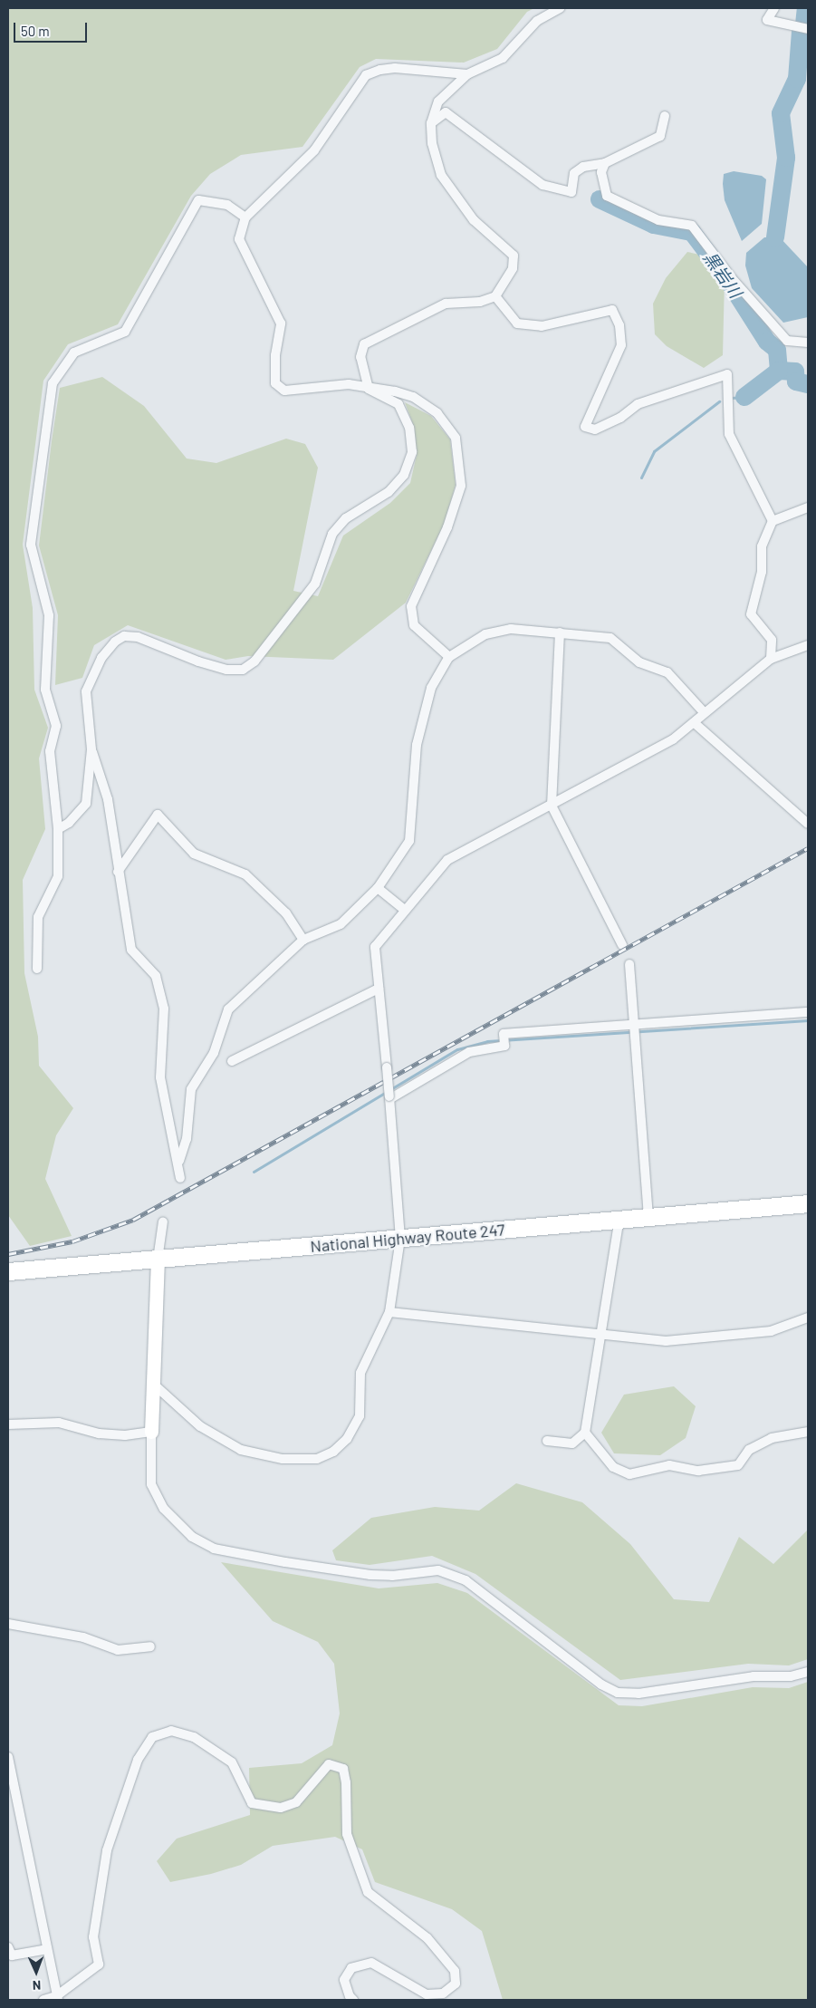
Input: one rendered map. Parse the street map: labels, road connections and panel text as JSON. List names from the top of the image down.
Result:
{
  "streets": {
    "highway": ["National Highway Route 247"]
  },
  "water": ["黒岩川"],
  "scale_bar": "50 m",
  "north": "bottom"
}
